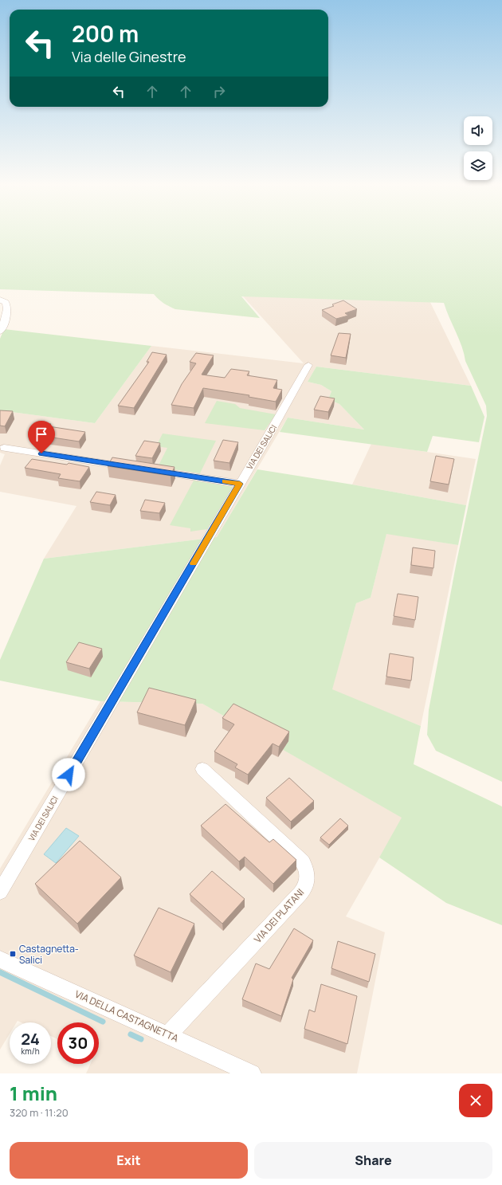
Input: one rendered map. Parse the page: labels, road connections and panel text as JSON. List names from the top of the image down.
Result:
{
  "streets": {
    "street": ["VIA DEI SALICI", "VIA DEI PLATANI", "VIA DELLA CASTAGNETTA"]
  },
  "crossings": [
    ["VIA DEI PLATANI", "VIA DELLA CASTAGNETTA"]
  ],
  "places": {
    "transit": ["Castagnetta- Salici"]
  },
  "page": {
    "turn": ["200 m", "Via delle Ginestre"],
    "speed": "24 km/h",
    "limit": "30",
    "heading": ["1 min", "320 m · 11:20"],
    "buttons": ["Exit", "Share"]
  }
}
